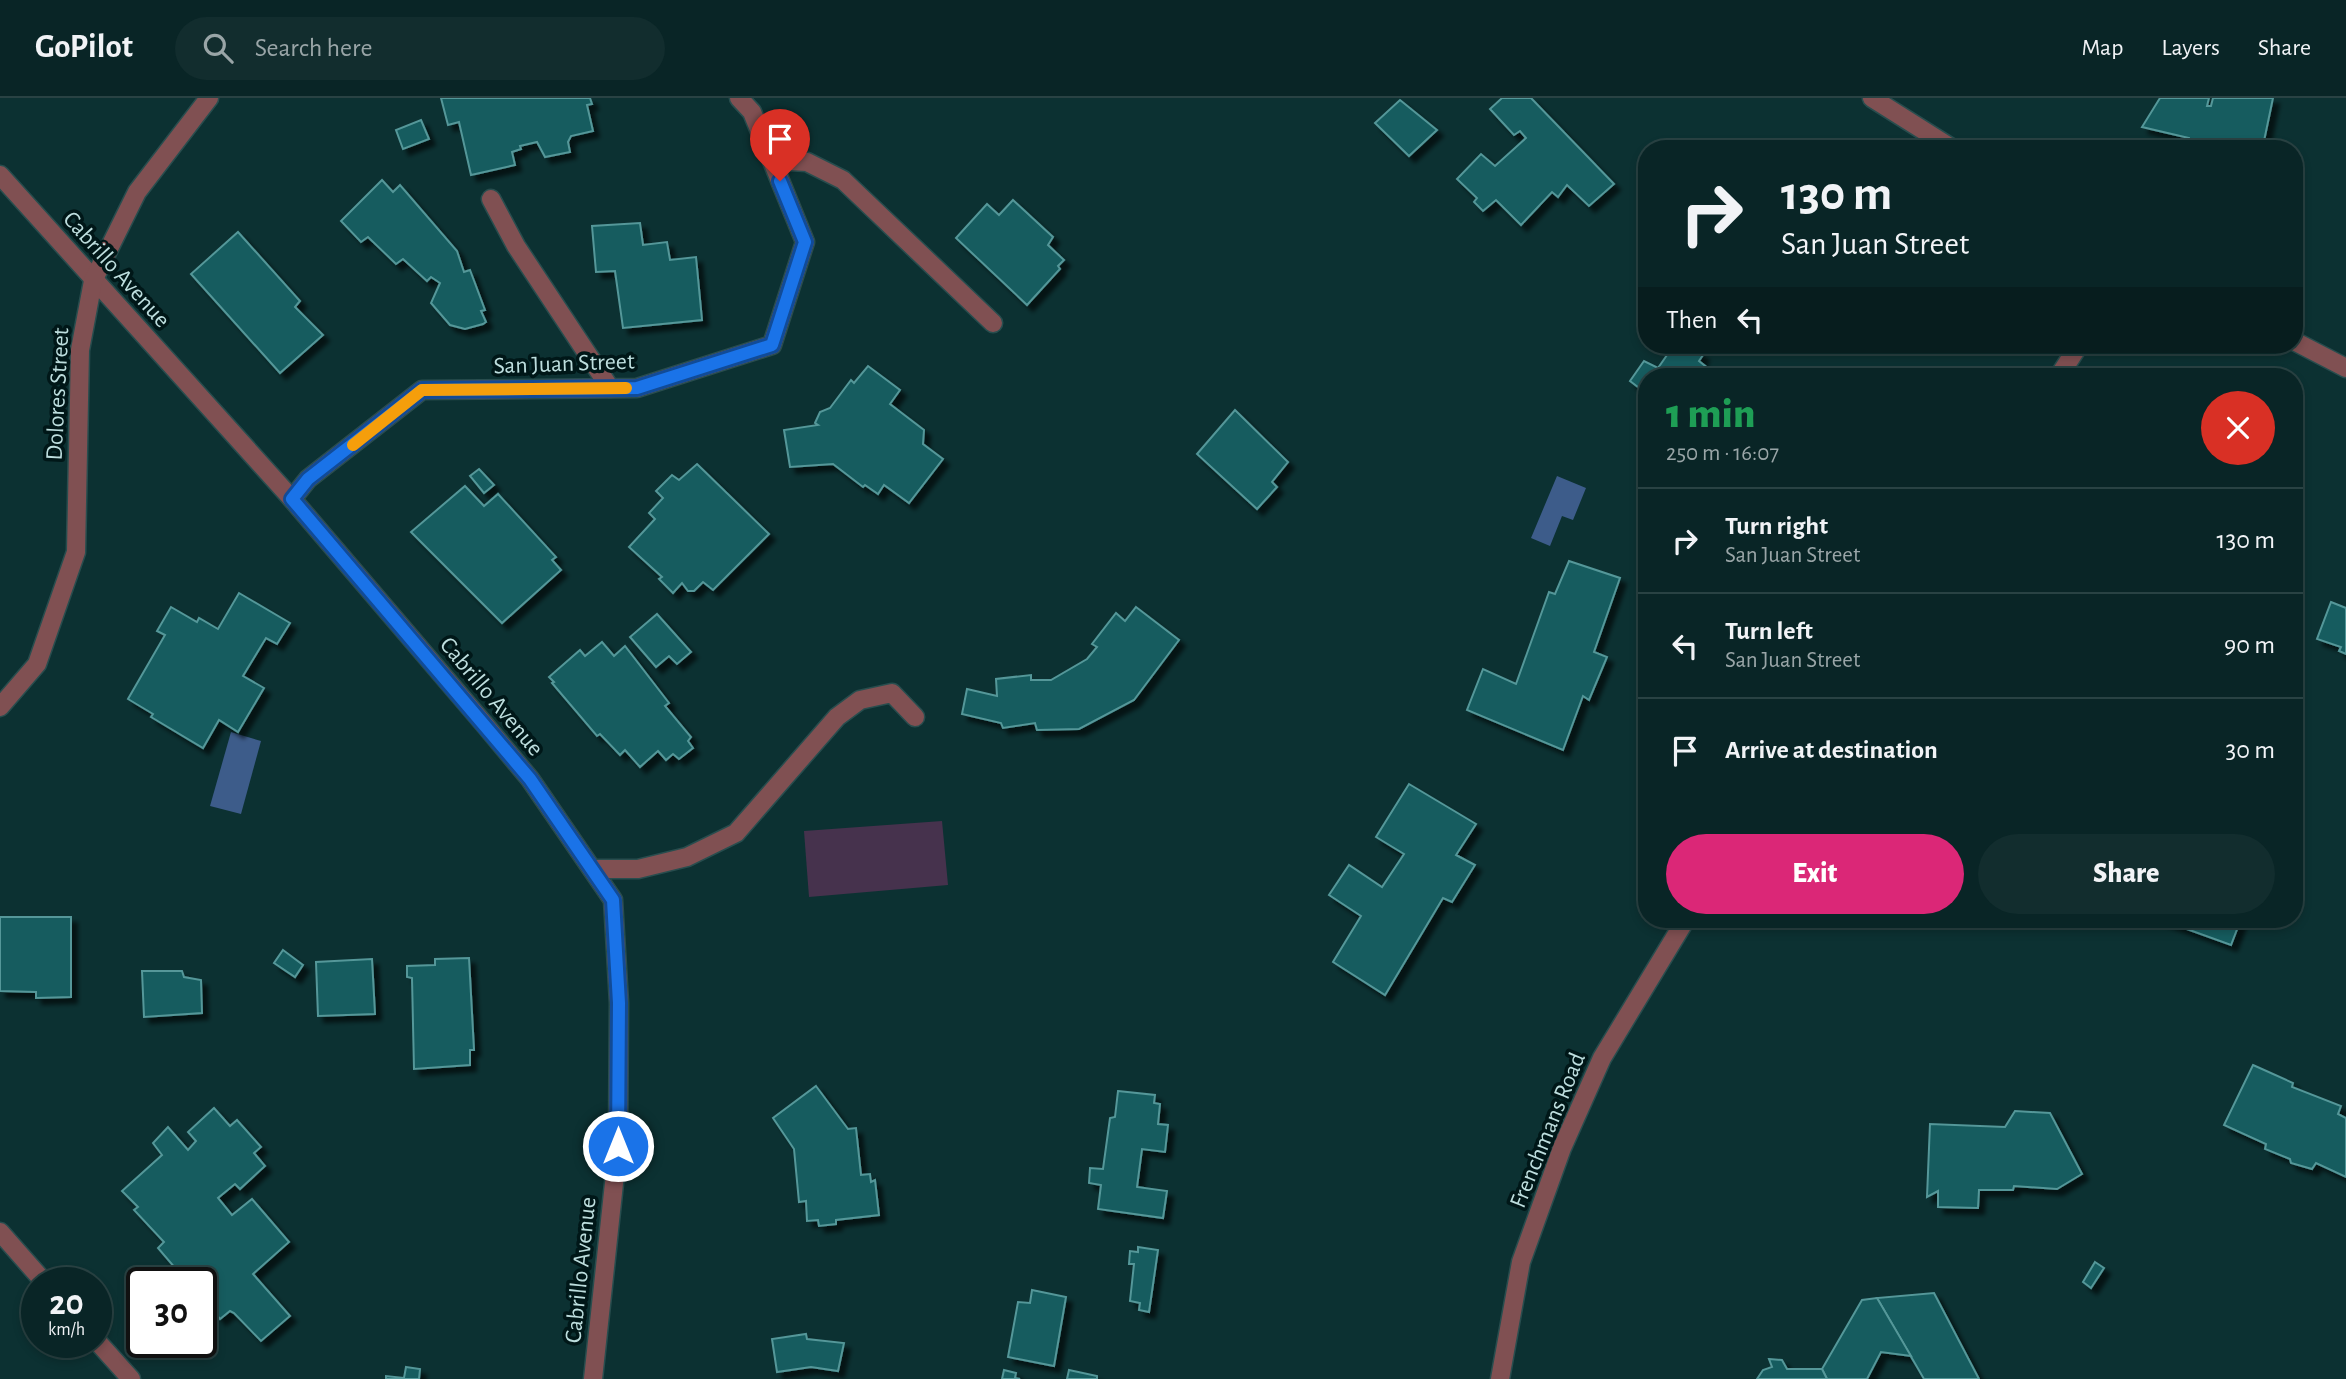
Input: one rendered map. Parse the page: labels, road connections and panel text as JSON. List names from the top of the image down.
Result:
{
  "streets": {
    "street": [
      "Cabrillo Avenue",
      "San Juan Street",
      "Dolores Street",
      "Frenchmans Road"
    ]
  },
  "crossings": [
    ["Cabrillo Avenue", "San Juan Street"],
    ["Cabrillo Avenue", "Dolores Street"]
  ],
  "page": {
    "header": "GoPilot",
    "search": "Search here",
    "nav": ["Map", "Layers", "Share"],
    "turn": ["130 m", "San Juan Street"],
    "then": "Then",
    "heading": ["1 min", "250 m · 16:07"],
    "list": [
      {
        "name": "Turn right",
        "note": "San Juan Street",
        "value": "130 m"
      },
      {
        "name": "Turn left",
        "note": "San Juan Street",
        "value": "90 m"
      },
      {
        "name": "Arrive at destination",
        "value": "30 m"
      }
    ],
    "buttons": ["Exit", "Share"],
    "speed": "20 km/h",
    "limit": "30"
  }
}
